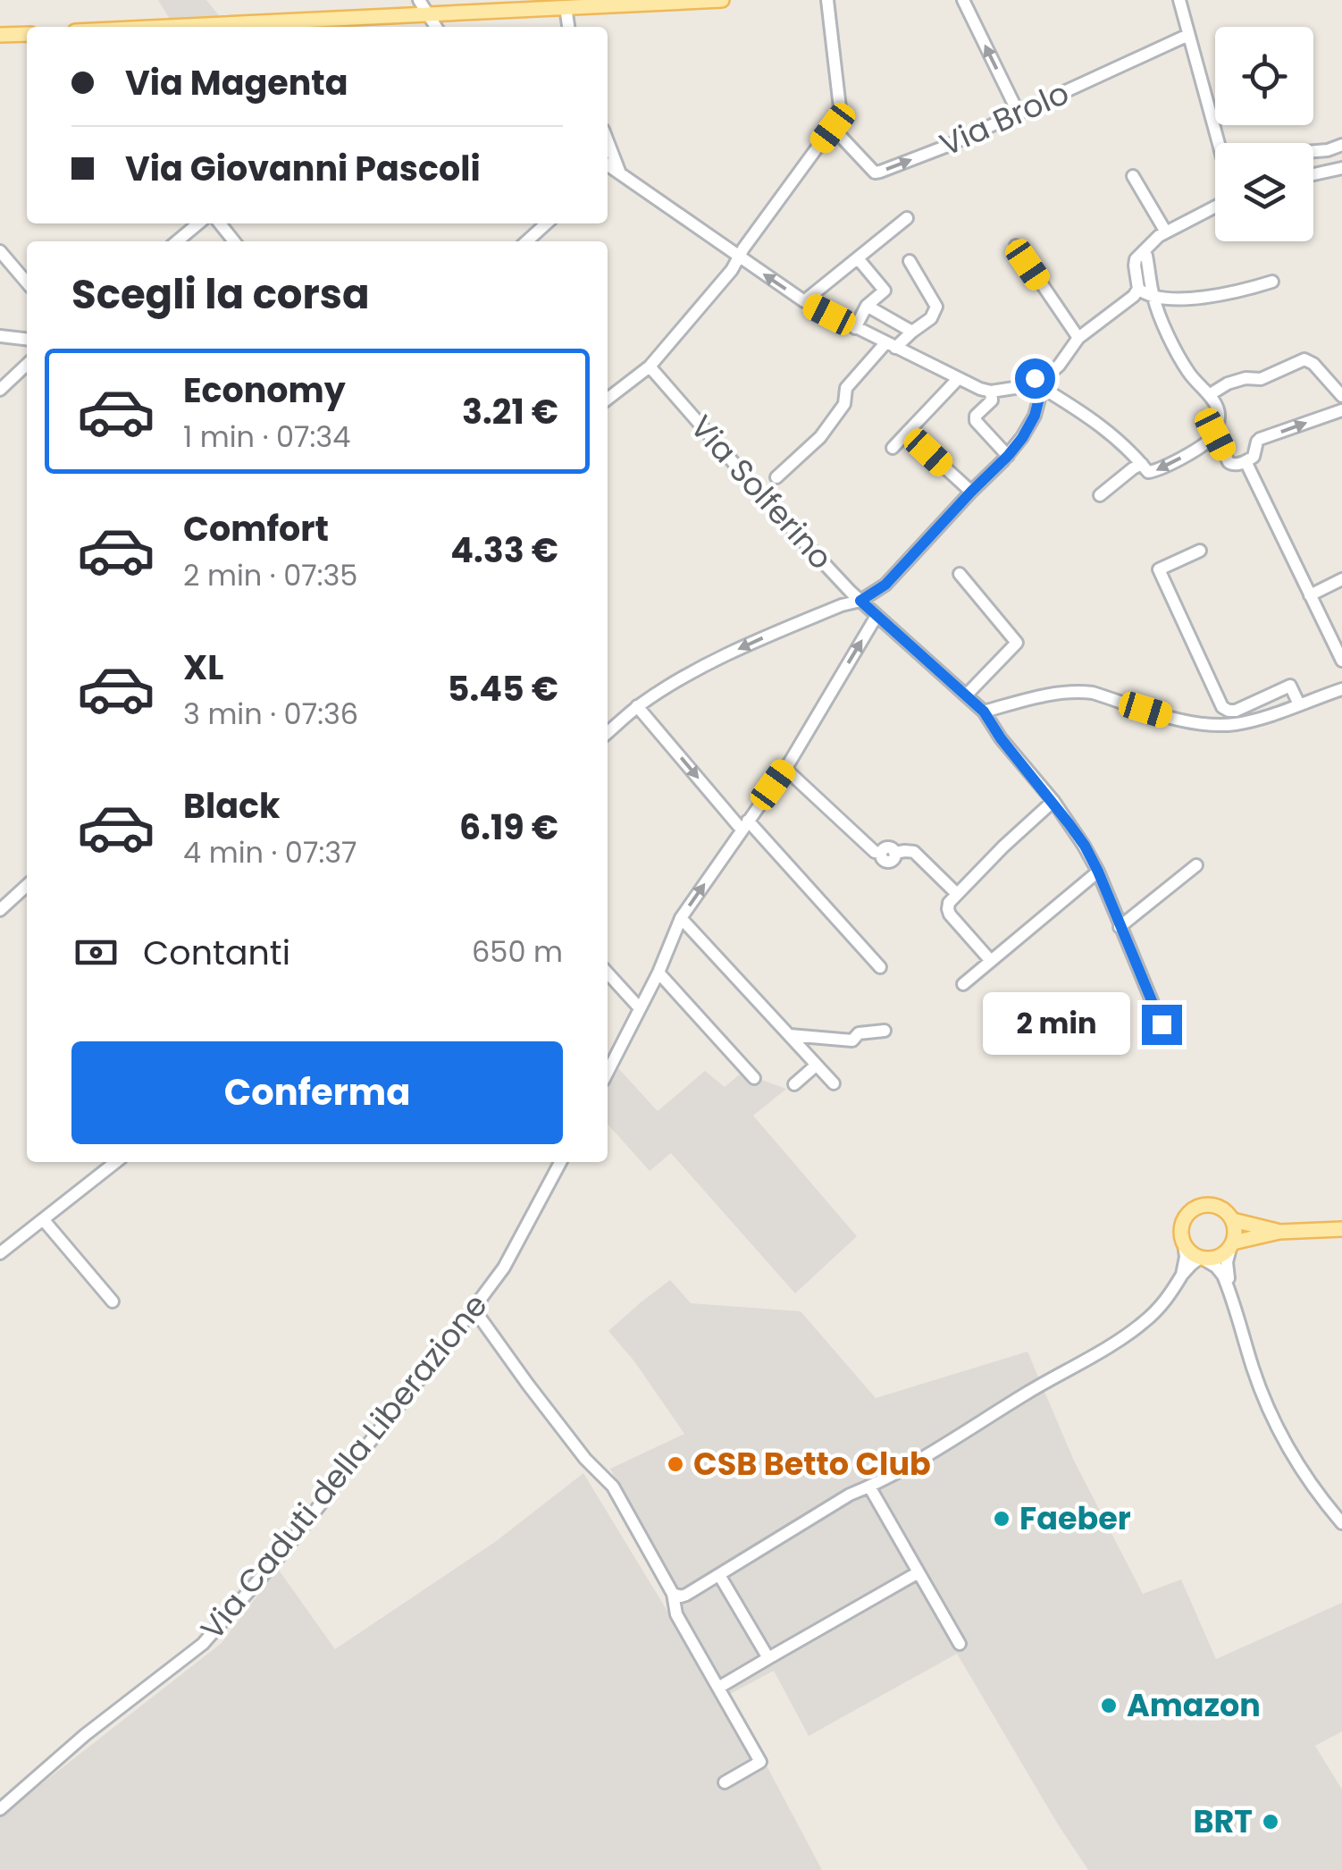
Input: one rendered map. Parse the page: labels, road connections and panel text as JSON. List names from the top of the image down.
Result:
{
  "streets": {
    "street": ["Via Brolo", "Via Solferino", "Via Caduti della Liberazione"]
  },
  "one_way": ["Via Brolo"],
  "places": [
    "CSB Betto Club",
    "Faeber",
    "Amazon",
    "BRT"
  ],
  "page": {
    "banner": ["Via Magenta", "Via Giovanni Pascoli"],
    "heading": "Scegli la corsa",
    "list": [
      {
        "name": "Economy",
        "note": "1 min · 07:34",
        "value": "3.21 €"
      },
      {
        "name": "Comfort",
        "note": "2 min · 07:35",
        "value": "4.33 €"
      },
      {
        "name": "XL",
        "note": "3 min · 07:36",
        "value": "5.45 €"
      },
      {
        "name": "Black",
        "note": "4 min · 07:37",
        "value": "6.19 €"
      }
    ],
    "pay": ["Contanti", "650 m"],
    "bubble": "2 min",
    "buttons": "Conferma"
  }
}
